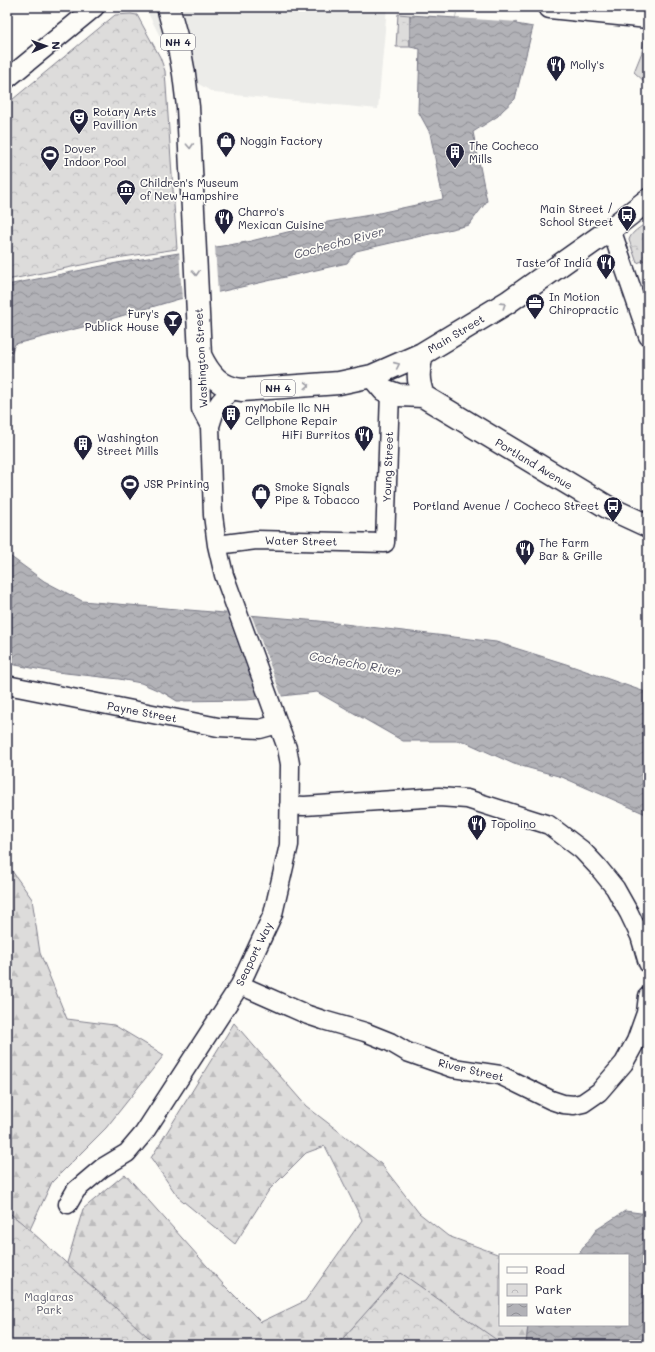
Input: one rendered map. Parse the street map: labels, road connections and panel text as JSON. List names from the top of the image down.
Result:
{
  "streets": {
    "main road": [
      "NH 4",
      "Main Street",
      "Washington Street",
      "Portland Avenue"
    ],
    "street": [
      "Young Street",
      "Water Street",
      "Payne Street",
      "Seaport Way",
      "River Street"
    ]
  },
  "crossings": [
    ["Main Street", "Washington Street"],
    ["Main Street", "Portland Avenue"],
    ["Washington Street", "Water Street"],
    ["Washington Street", "Payne Street"],
    ["Washington Street", "Seaport Way"],
    ["Portland Avenue", "Young Street"],
    ["Young Street", "Water Street"],
    ["Payne Street", "Seaport Way"],
    ["Seaport Way", "River Street"]
  ],
  "one_way": ["Main Street", "Washington Street"],
  "water": ["Cochecho River"],
  "parks": ["Maglaras Park"],
  "places": {
    "restaurant": [
      "Molly's",
      "Charro's Mexican Cuisine",
      "Taste of India",
      "HiFi Burritos",
      "The Farm Bar & Grille",
      "Topolino"
    ],
    "theatre": ["Rotary Arts Pavillion"],
    "shop": ["Noggin Factory", "Smoke Signals Pipe & Tobacco"],
    "building": ["The Cocheco Mills", "myMobile llc NH Cellphone Repair", "Washington Street Mills"],
    "sports": ["Dover Indoor Pool", "JSR Printing"],
    "museum": ["Children's Museum of New Hampshire"],
    "bus stop": ["Main Street / School Street", "Portland Avenue / Cocheco Street"],
    "office": ["In Motion Chiropractic"],
    "bar": ["Fury's Publick House"]
  },
  "legend": ["Road", "Park", "Water"],
  "north": "right"
}
